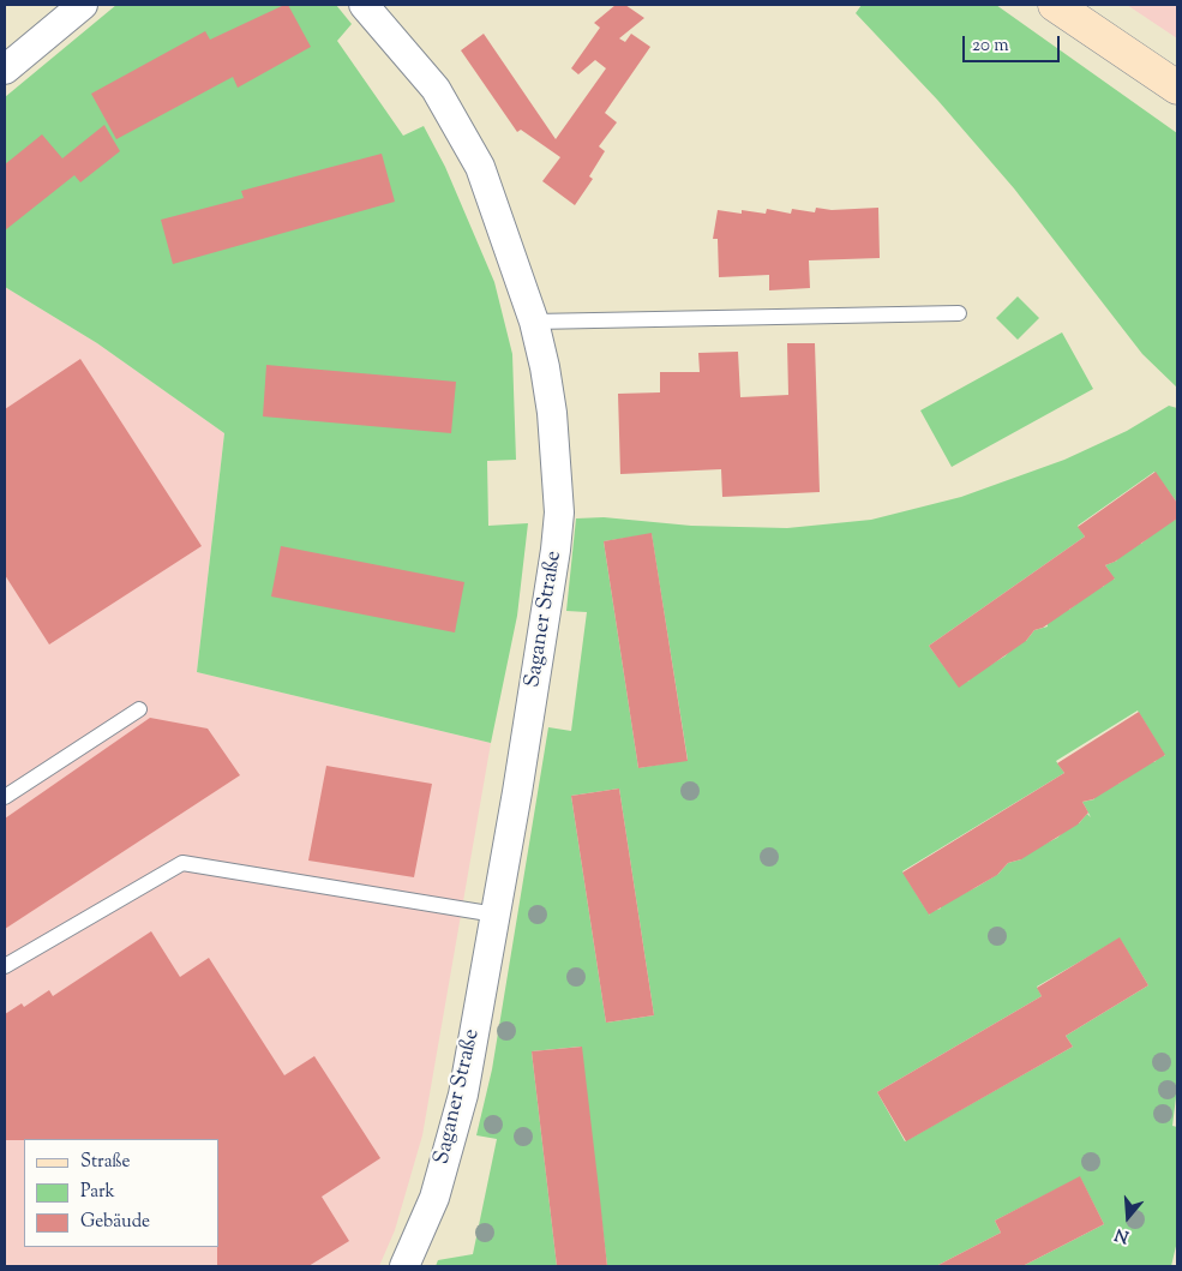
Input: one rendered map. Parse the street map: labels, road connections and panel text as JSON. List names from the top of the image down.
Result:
{
  "streets": {
    "street": ["Saganer Straße"]
  },
  "legend": ["Straße", "Park", "Gebäude"],
  "scale_bar": "20 m",
  "north": "bottom"
}
